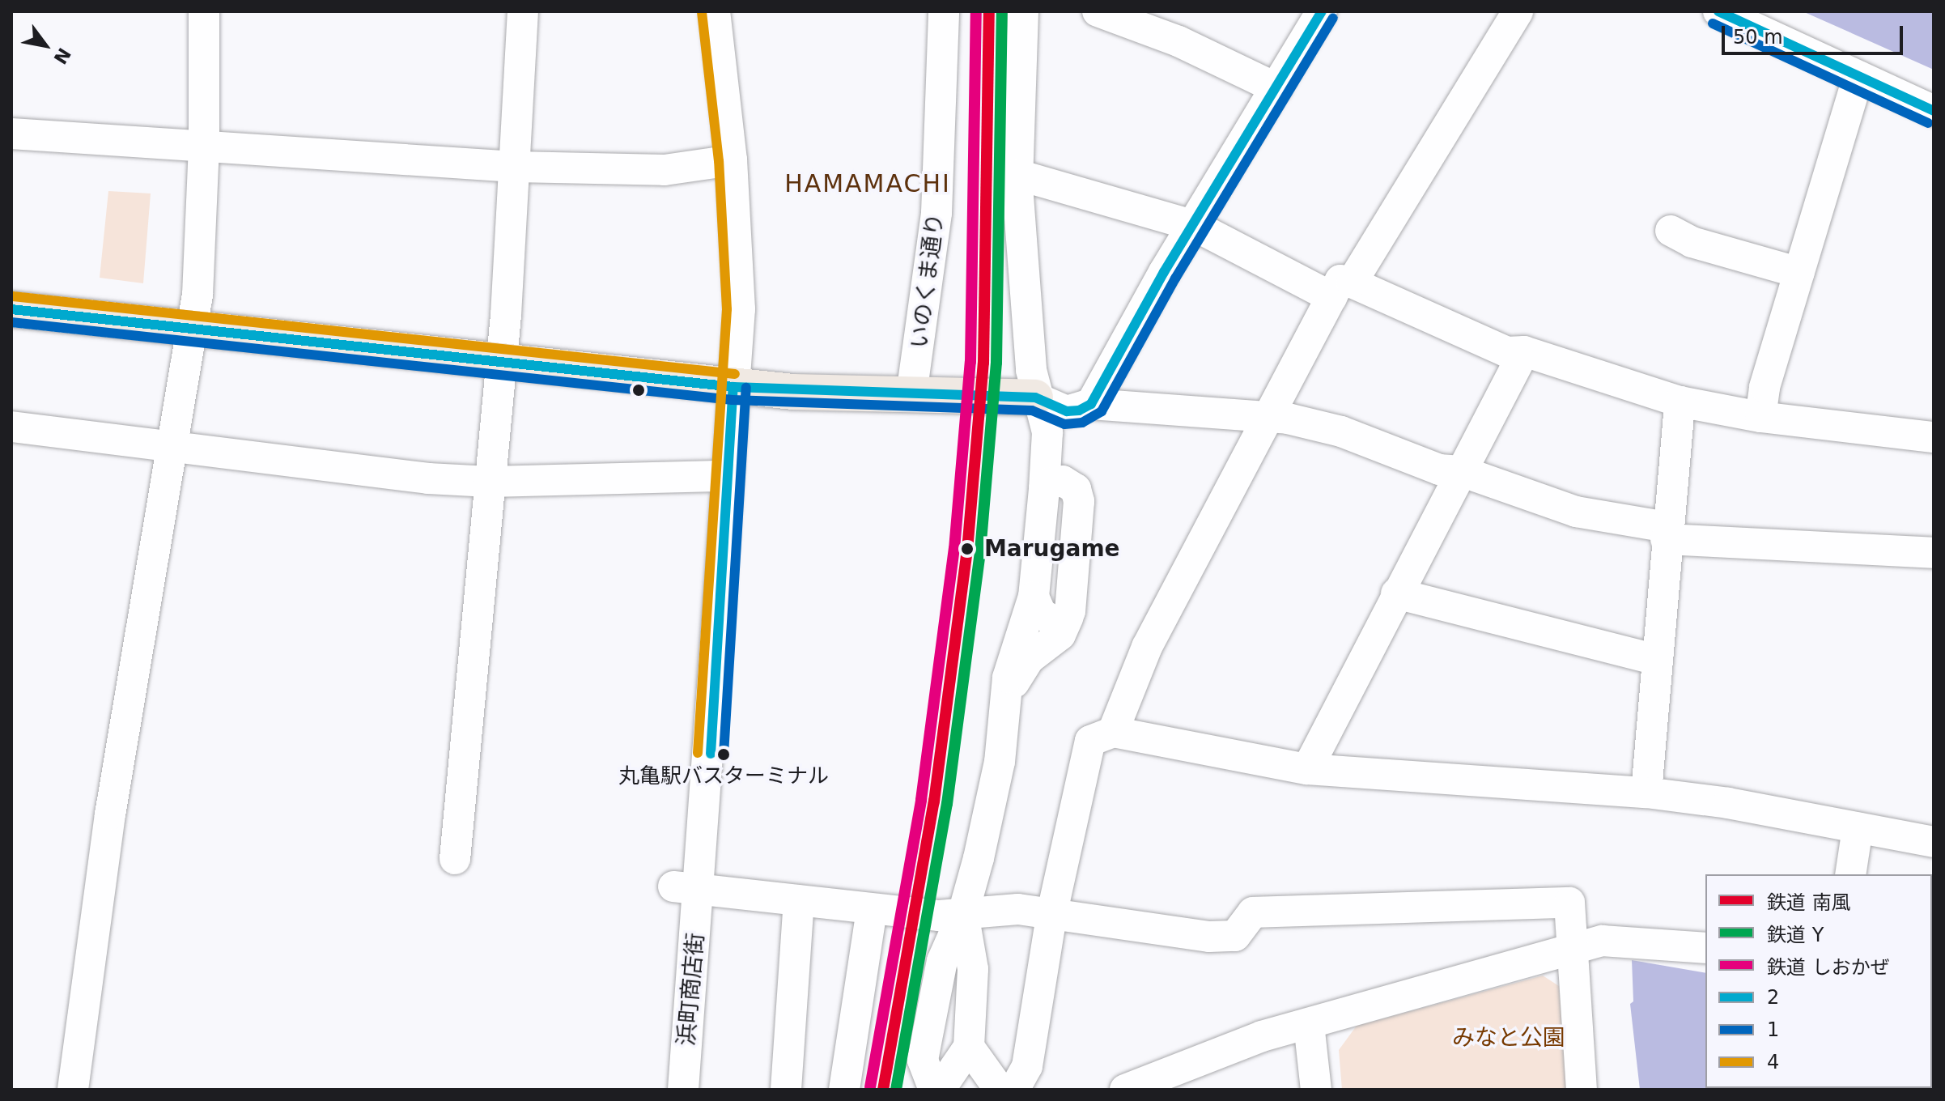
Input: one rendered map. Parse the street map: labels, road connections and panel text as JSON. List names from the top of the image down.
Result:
{
  "streets": {
    "street": ["いのくま通り", "浜町商店街"]
  },
  "districts": ["HAMAMACHI"],
  "parks": ["みなと公園"],
  "places": ["Marugame", "丸亀駅バスターミナル"],
  "lines": [
    "rail line 南風",
    "rail line Y",
    "rail line しおかぜ",
    "transit line 2",
    "transit line 4",
    "transit line 1"
  ],
  "legend": [
    "鉄道 南風",
    "鉄道 Y",
    "鉄道 しおかぜ",
    "2",
    "1",
    "4"
  ],
  "scale_bar": "50 m",
  "north": "bottom right"
}
